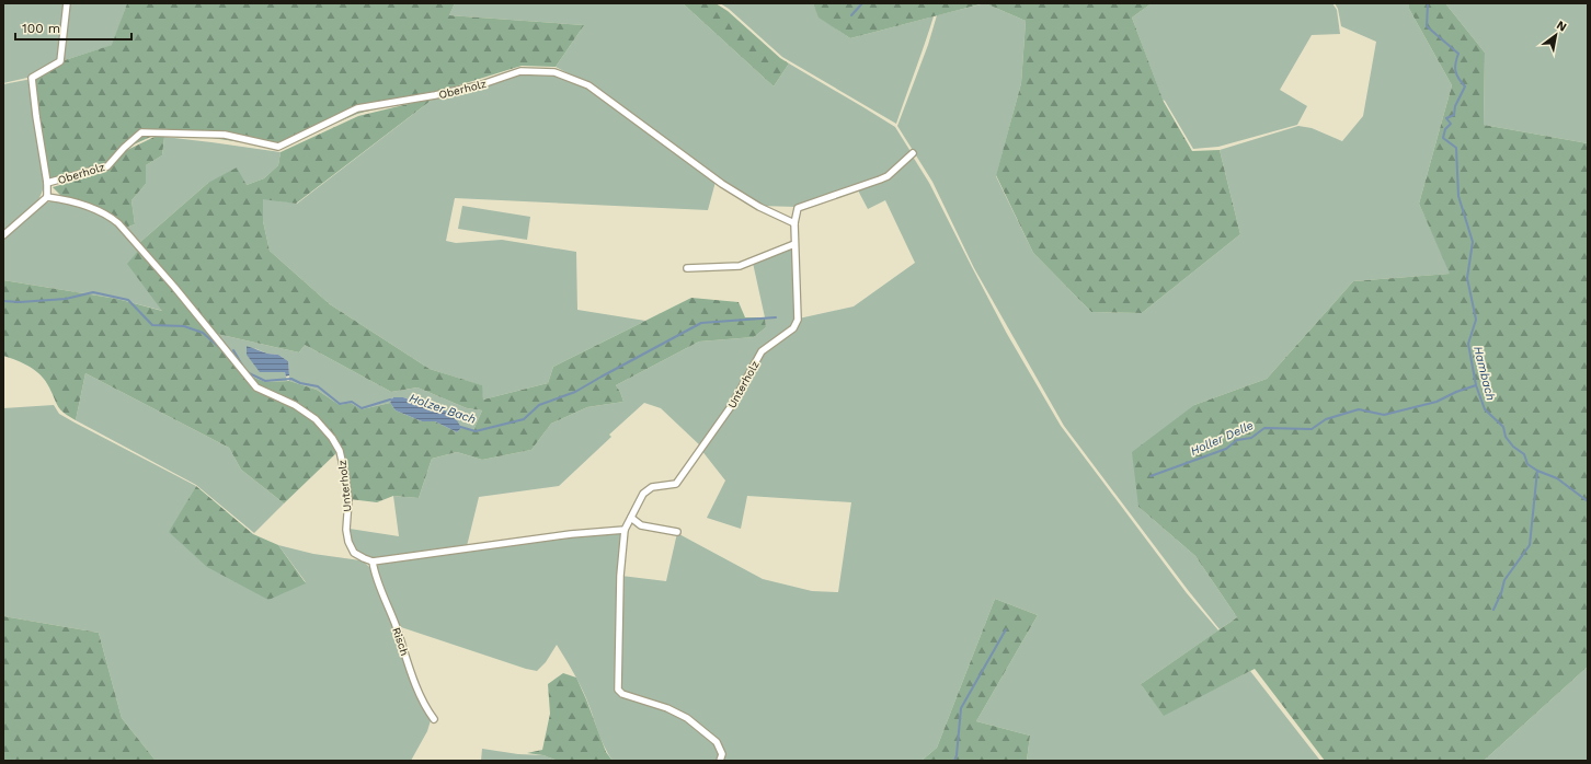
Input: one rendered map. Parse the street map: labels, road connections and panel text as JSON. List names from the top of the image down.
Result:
{
  "streets": {
    "street": ["Oberholz", "Unterholz", "Risch"]
  },
  "crossings": [
    ["Oberholz", "Unterholz"],
    ["Unterholz", "Risch"]
  ],
  "water": ["Hambach", "Holzer Bach", "Holler Delle"],
  "scale_bar": "100 m",
  "north": "top right"
}
